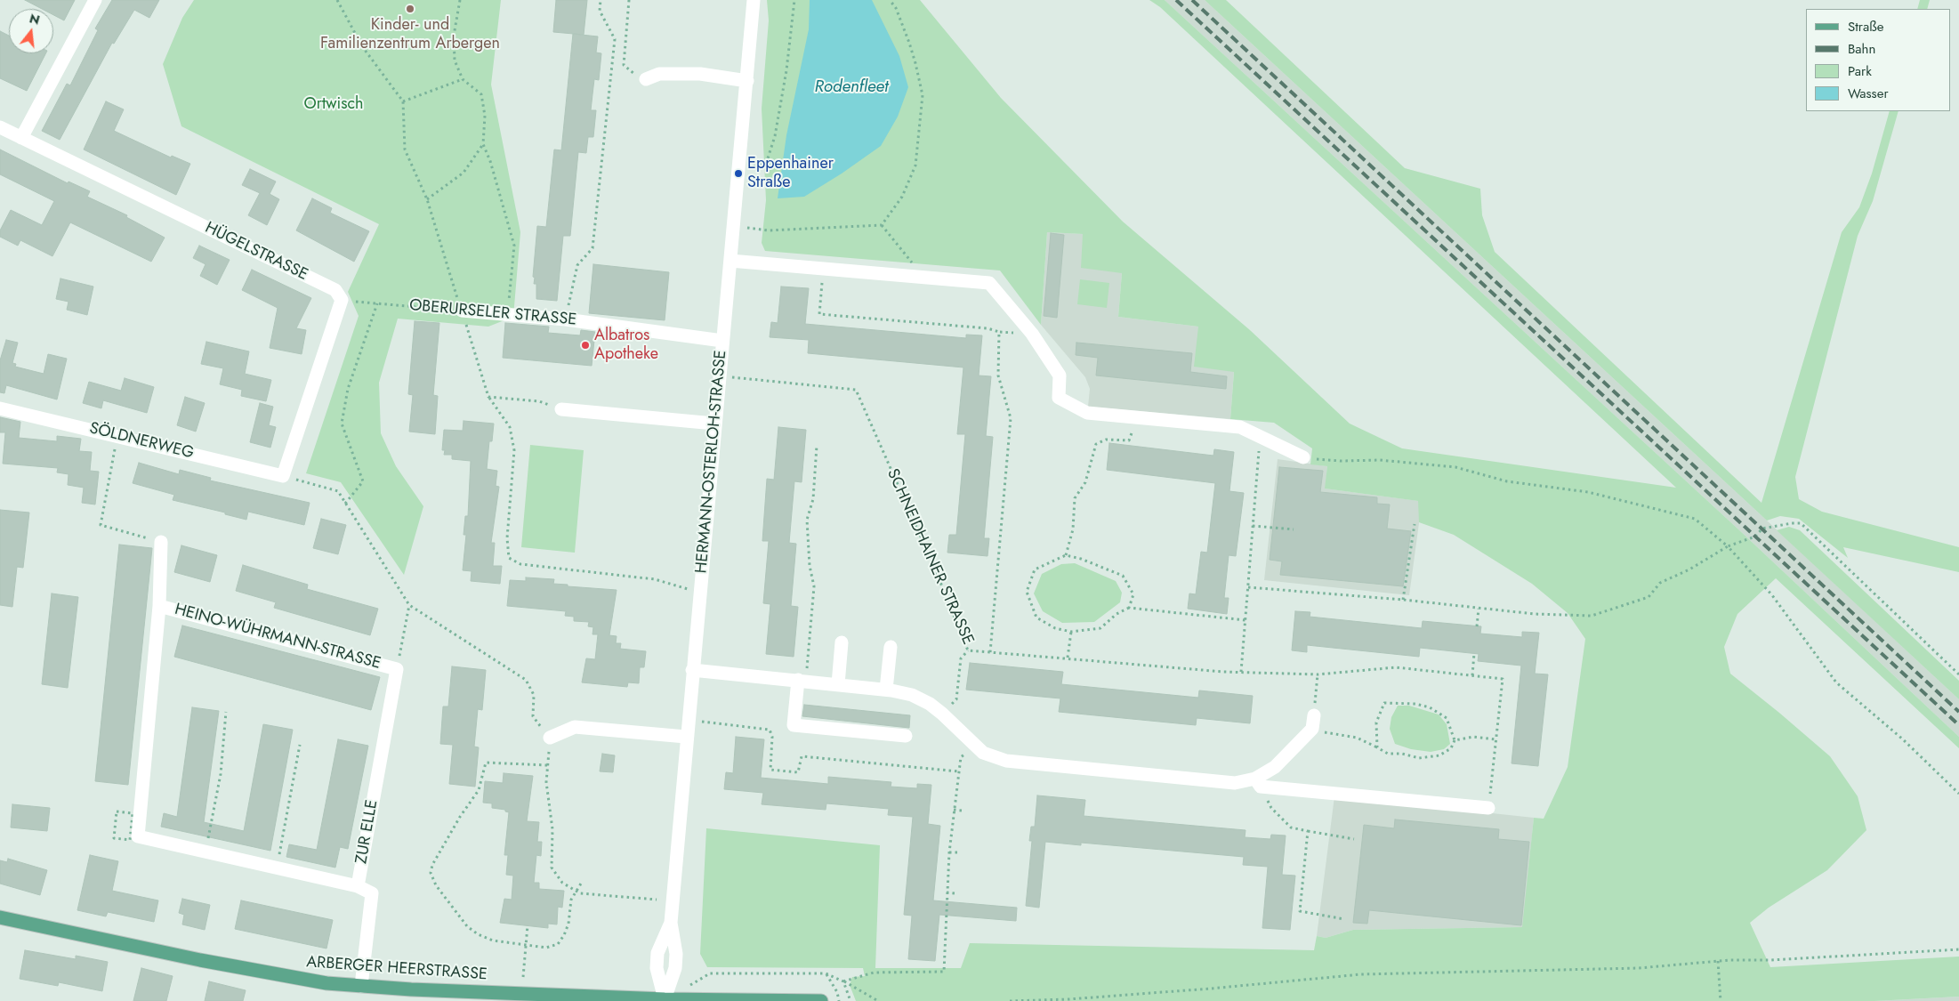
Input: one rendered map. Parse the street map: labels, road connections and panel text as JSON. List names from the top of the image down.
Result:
{
  "streets": {
    "main road": ["ARBERGER HEERSTRASSE"],
    "street": [
      "HÜGELSTRASSE",
      "OBERURSELER STRASSE",
      "SÖLDNERWEG",
      "HERMANN-OSTERLOH-STRASSE",
      "HEINO-WÜHRMANN-STRASSE",
      "ZUR ELLE"
    ],
    "path": ["SCHNEIDHAINER STRASSE"]
  },
  "crossings": [
    ["HÜGELSTRASSE", "OBERURSELER STRASSE"],
    ["OBERURSELER STRASSE", "HERMANN-OSTERLOH-STRASSE"],
    ["HERMANN-OSTERLOH-STRASSE", "SCHNEIDHAINER STRASSE"],
    ["HERMANN-OSTERLOH-STRASSE", "ARBERGER HEERSTRASSE"],
    ["HEINO-WÜHRMANN-STRASSE", "ZUR ELLE"],
    ["ZUR ELLE", "ARBERGER HEERSTRASSE"]
  ],
  "water": ["Rodenfleet"],
  "parks": ["Ortwisch"],
  "places": ["Kinder- und Familienzentrum Arbergen", "Eppenhainer Straße", "Albatros Apotheke"],
  "legend": [
    "Straße",
    "Bahn",
    "Park",
    "Wasser"
  ],
  "north": "top"
}
